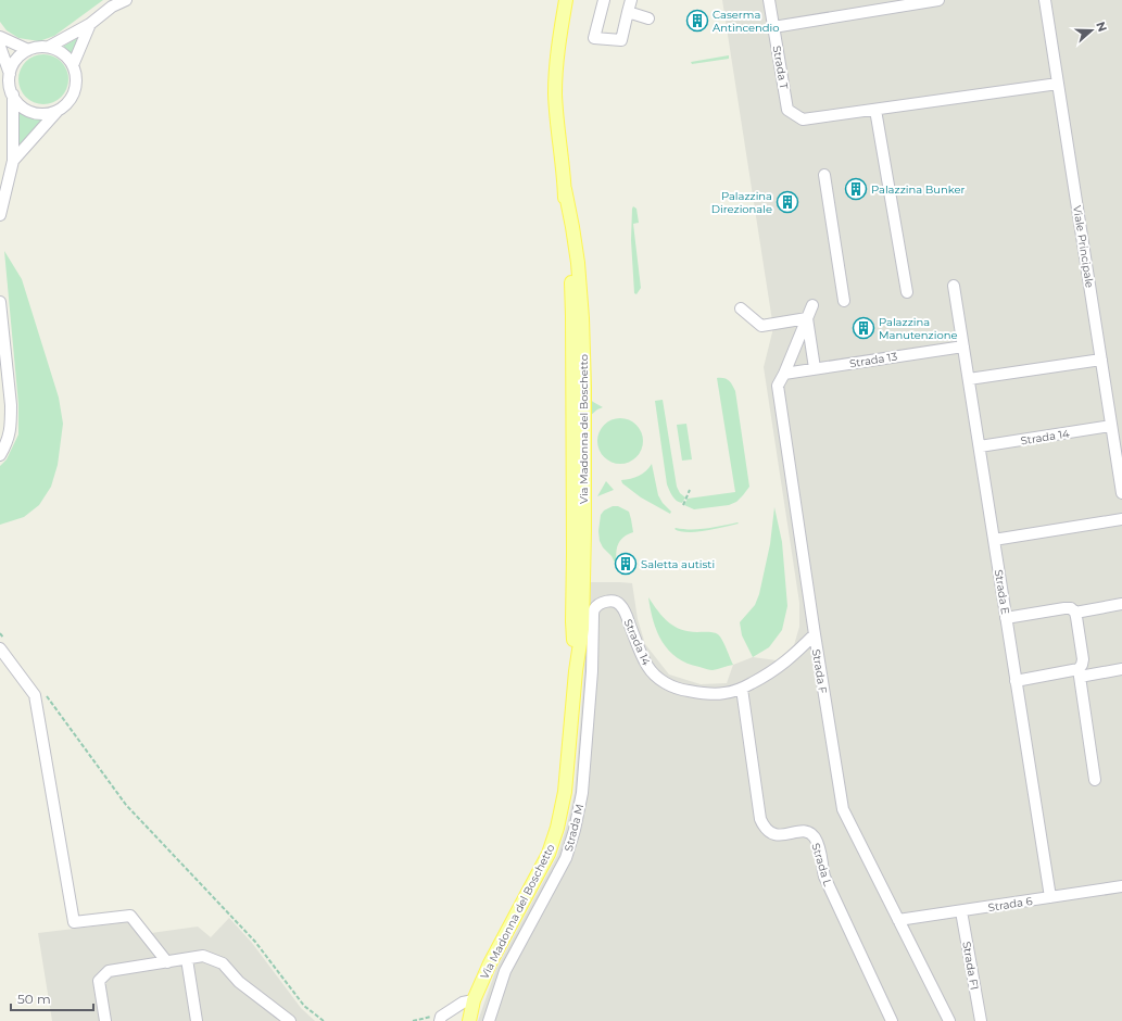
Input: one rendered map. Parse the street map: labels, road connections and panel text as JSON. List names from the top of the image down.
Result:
{
  "streets": {
    "main road": ["Via Madonna del Boschetto"],
    "street": [
      "Strada T",
      "Viale Principale",
      "Strada 13",
      "Strada 14",
      "Strada E",
      "Strada F",
      "Strada M",
      "Strada L",
      "Strada 6",
      "Strada F1"
    ]
  },
  "crossings": [
    ["Viale Principale", "Strada 14"],
    ["Strada 13", "Strada E"],
    ["Strada 13", "Strada F"],
    ["Strada 14", "Strada E"],
    ["Strada 14", "Strada M"],
    ["Strada 14", "Strada L"],
    ["Strada E", "Strada 6"],
    ["Strada F", "Strada 6"],
    ["Strada 6", "Strada F1"]
  ],
  "places": {
    "building": [
      "Caserma Antincendio",
      "Palazzina Bunker",
      "Palazzina Direzionale",
      "Palazzina Manutenzione",
      "Saletta autisti"
    ]
  },
  "scale_bar": "50 m",
  "north": "right"
}
